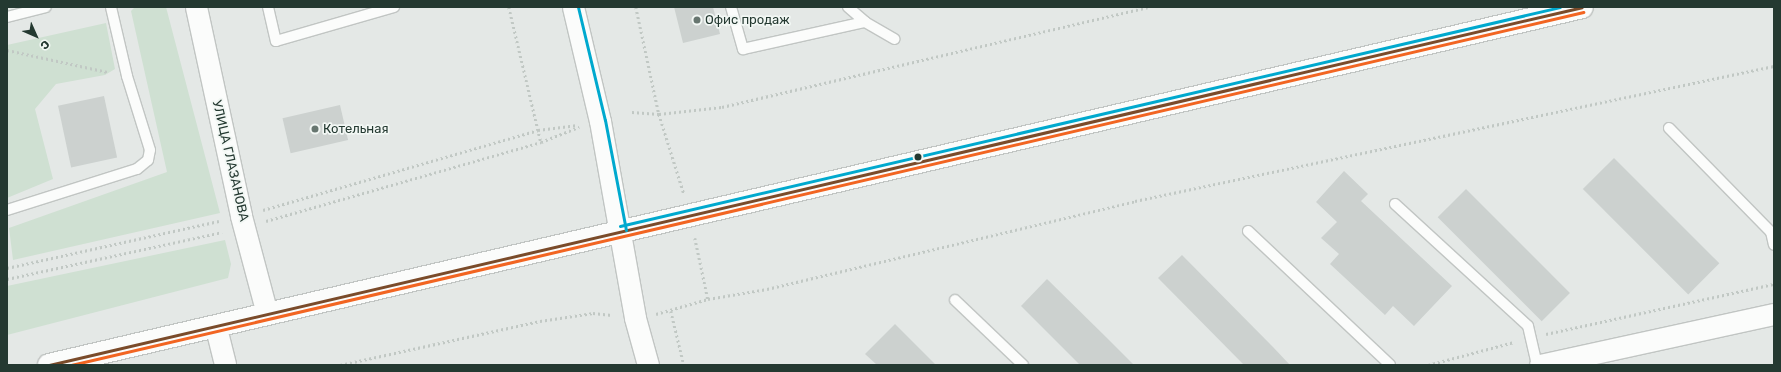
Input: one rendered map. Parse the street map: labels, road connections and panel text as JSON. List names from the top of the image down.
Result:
{
  "streets": {
    "street": ["УЛИЦА ГЛАЗАНОВА"]
  },
  "places": ["Офис продаж", "Котельная"],
  "north": "bottom right"
}
